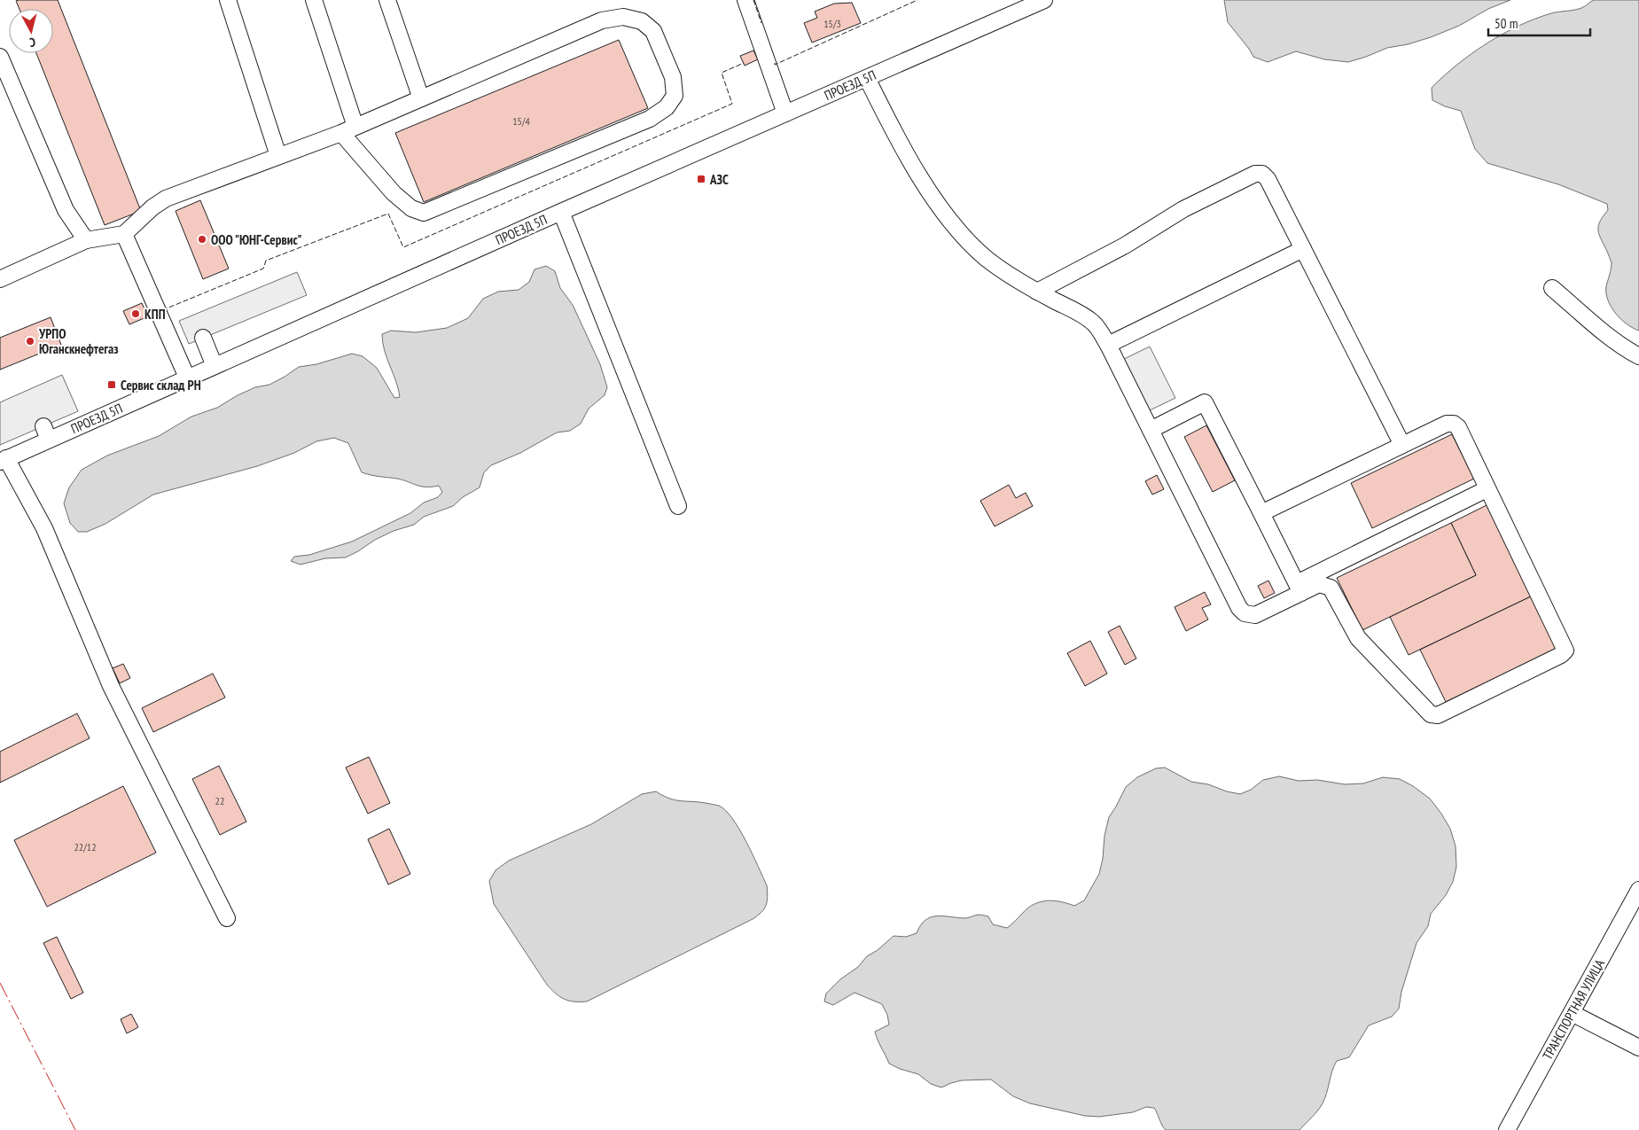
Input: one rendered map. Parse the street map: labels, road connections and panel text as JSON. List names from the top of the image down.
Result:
{
  "streets": {
    "street": ["ПРОЕЗД 5П", "ТРАНСПОРТНАЯ УЛИЦА"]
  },
  "places": {
    "transit": ["АЗС", "Сервис склад РН"],
    "other": ["ООО \"ЮНГ-Сервис\"", "КПП", "УРПО Юганскнефтегаз"]
  },
  "house_numbers": [
    "15/3",
    "15/4",
    "22",
    "22/12"
  ],
  "scale_bar": "50 m",
  "north": "bottom"
}
